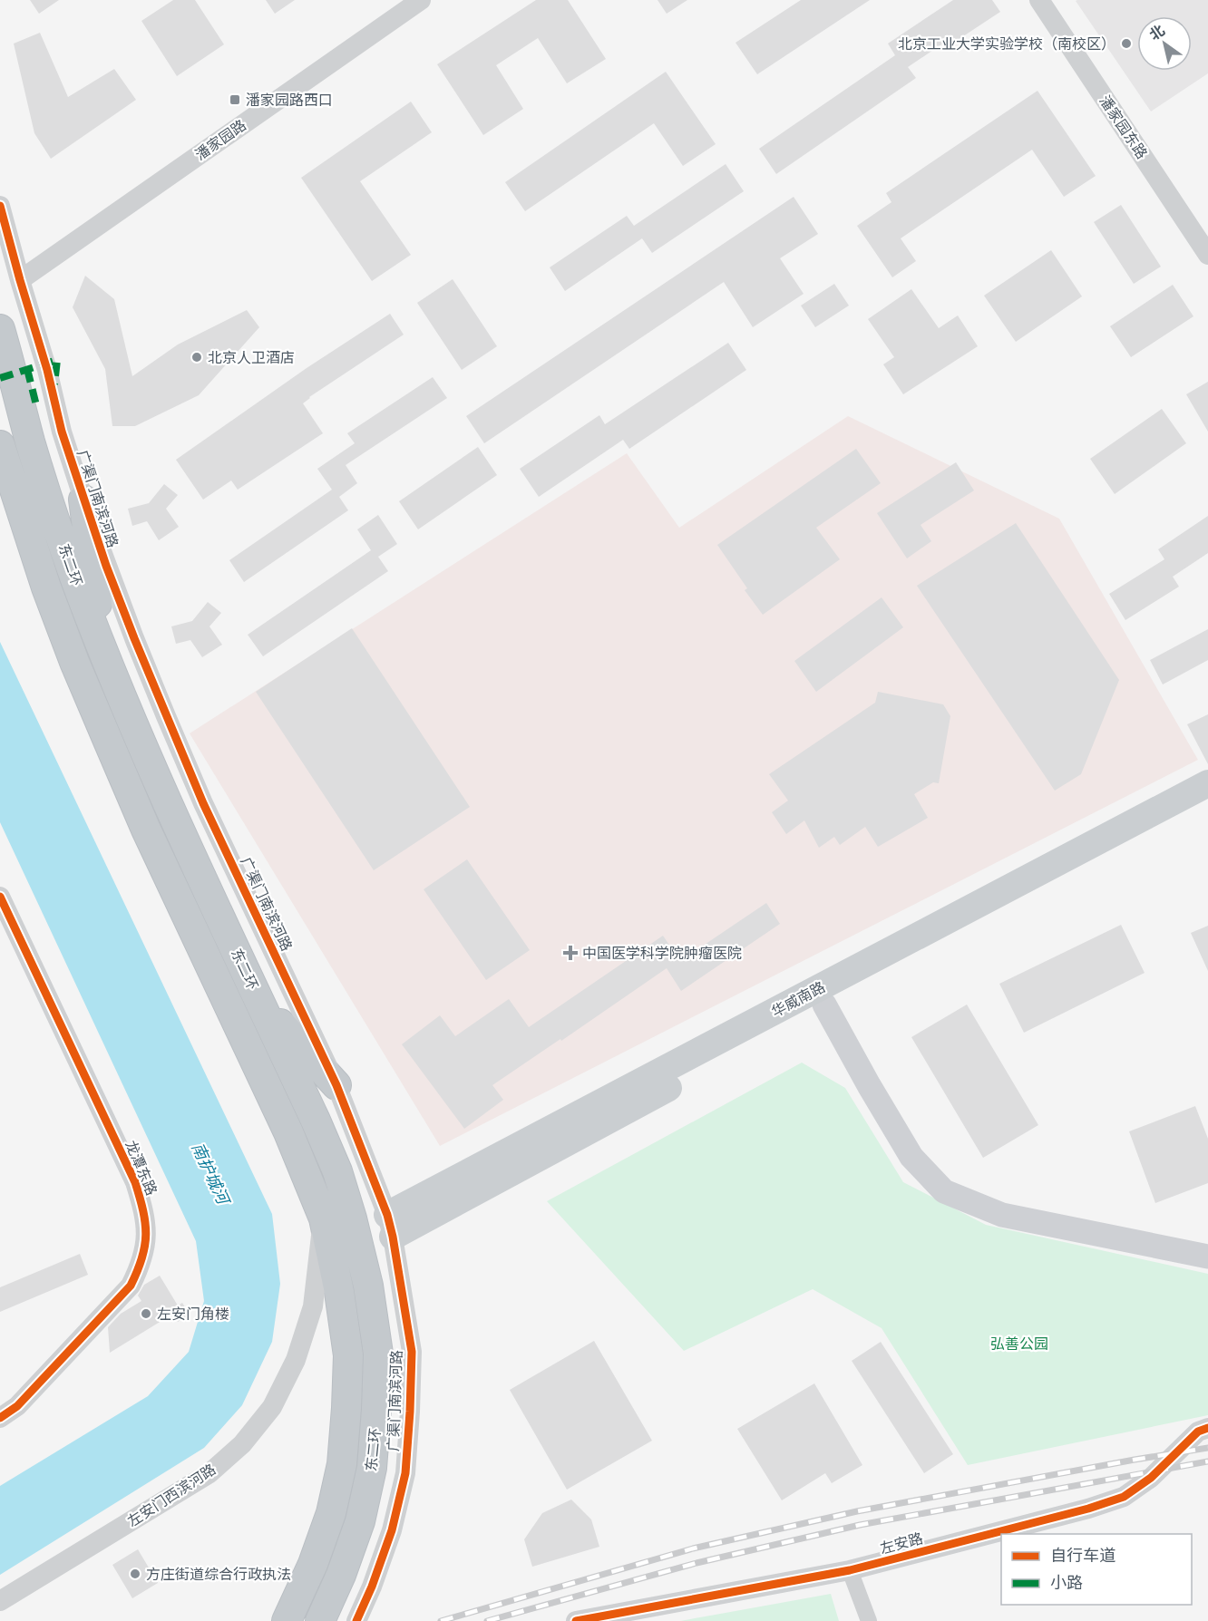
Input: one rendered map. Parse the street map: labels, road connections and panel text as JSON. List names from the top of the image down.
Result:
{
  "streets": {
    "highway": ["东二环"],
    "main road": ["华威南路"],
    "street": [
      "潘家园东路",
      "潘家园路",
      "广渠门南滨河路",
      "龙潭东路",
      "左安门西滨河路",
      "左安路"
    ]
  },
  "crossings": [
    ["潘家园路", "广渠门南滨河路"],
    ["广渠门南滨河路", "华威南路"],
    ["东二环", "左安门西滨河路"]
  ],
  "water": ["南护城河"],
  "parks": ["弘善公园"],
  "places": {
    "other": [
      "北京工业大学实验学校（南校区）",
      "北京人卫酒店",
      "左安门角楼",
      "方庄街道综合行政执法"
    ],
    "transit": ["潘家园路西口"],
    "health": ["中国医学科学院肿瘤医院"]
  },
  "legend": ["自行车道", "小路"],
  "north": "top left"
}
